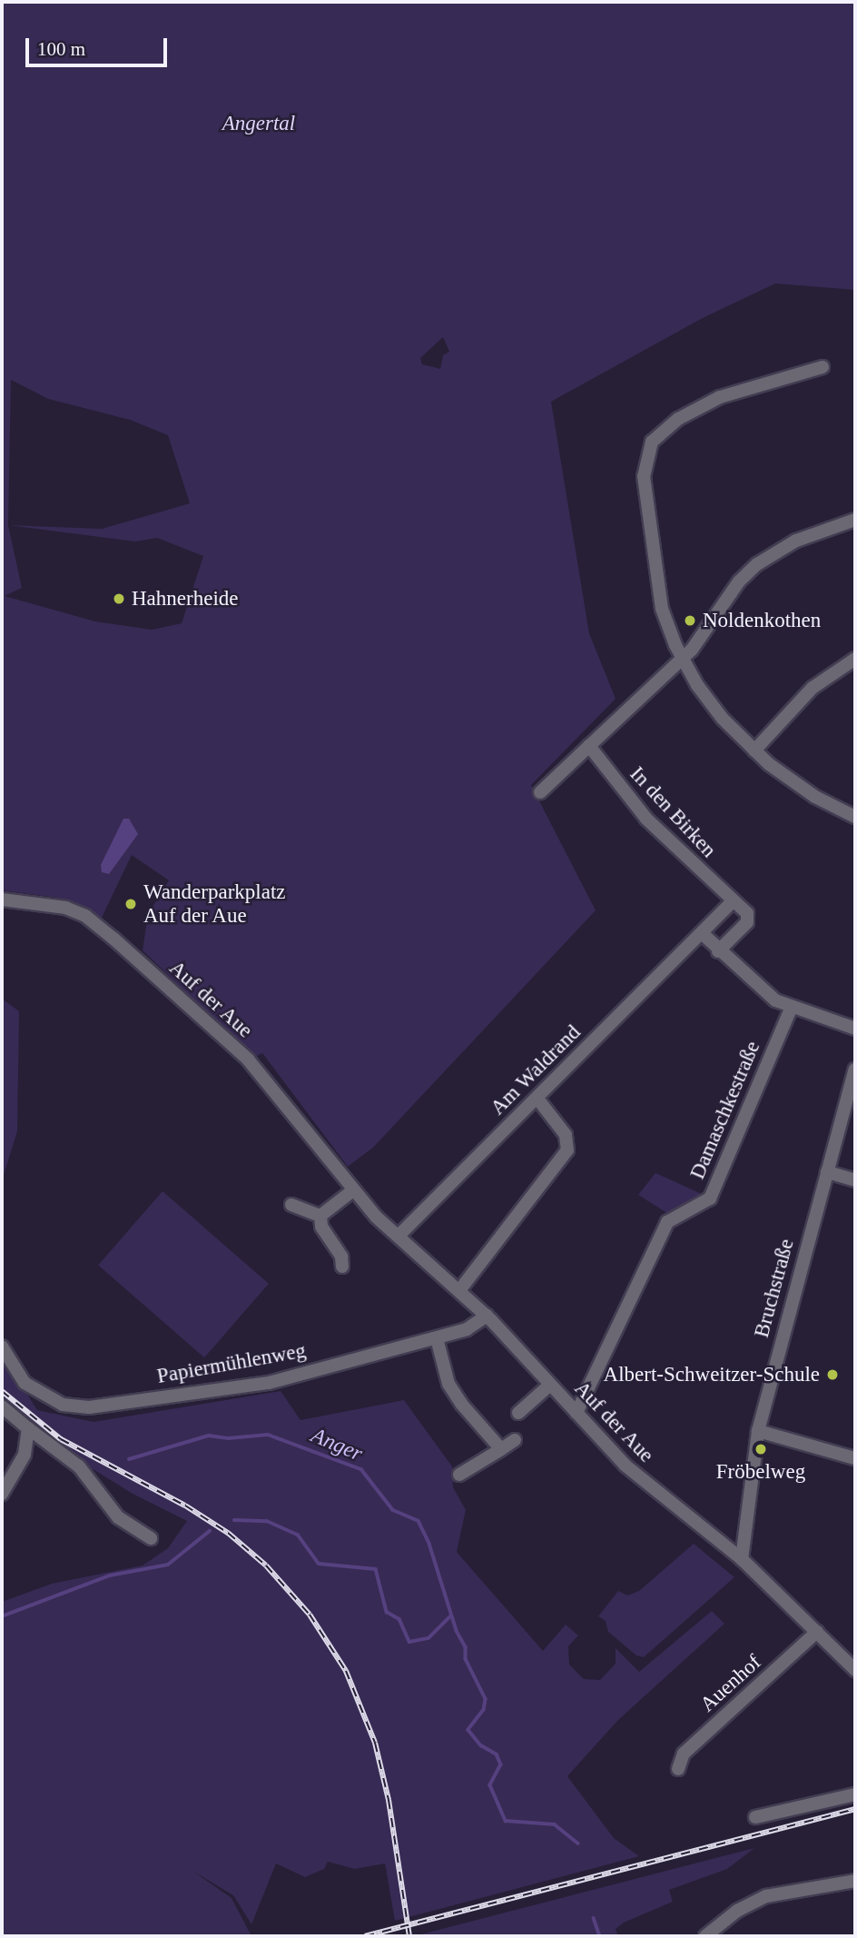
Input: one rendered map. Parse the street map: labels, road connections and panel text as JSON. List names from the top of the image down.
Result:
{
  "streets": {
    "street": [
      "In den Birken",
      "Auf der Aue",
      "Am Waldrand",
      "Damaschkestraße",
      "Bruchstraße",
      "Papiermühlenweg",
      "Auenhof"
    ]
  },
  "crossings": [
    ["Auf der Aue", "Am Waldrand"],
    ["Auf der Aue", "Damaschkestraße"],
    ["Auf der Aue", "Bruchstraße"],
    ["Auf der Aue", "Papiermühlenweg"],
    ["Auf der Aue", "Auenhof"]
  ],
  "water": ["Anger"],
  "parks": ["Angertal"],
  "places": [
    "Hahnerheide",
    "Noldenkothen",
    "Wanderparkplatz Auf der Aue",
    "Albert-Schweitzer-Schule",
    "Fröbelweg"
  ],
  "scale_bar": "100 m"
}
